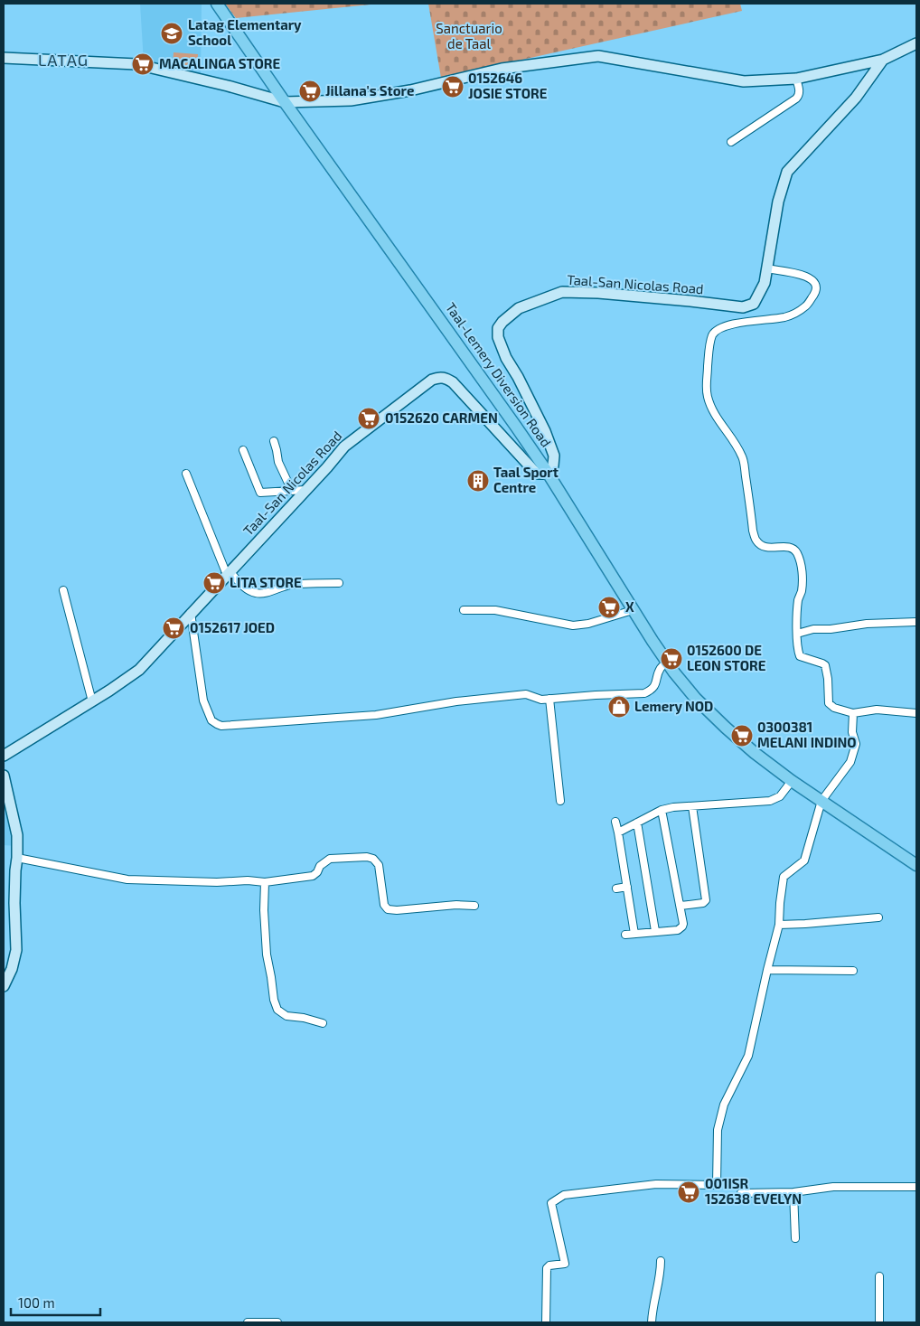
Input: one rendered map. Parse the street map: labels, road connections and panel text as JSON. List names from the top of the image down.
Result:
{
  "streets": {
    "main road": ["Taal-San Nicolas Road", "Taal-Lemery Diversion Road"]
  },
  "crossings": [
    ["Taal-San Nicolas Road", "Taal-Lemery Diversion Road"]
  ],
  "districts": ["LATAG"],
  "parks": ["Sanctuario de Taal"],
  "places": {
    "school or university": ["Latag Elementary School"],
    "supermarket": [
      "MACALINGA STORE",
      "0152646 JOSIE STORE",
      "Jillana's Store",
      "0152620 CARMEN",
      "LITA STORE",
      "X",
      "0152617 JOED",
      "0152600 DE LEON STORE",
      "0300381 MELANI INDINO",
      "001ISR 152638 EVELYN"
    ],
    "building": ["Taal Sport Centre"],
    "shop": ["Lemery NOD"]
  },
  "scale_bar": "100 m"
}
